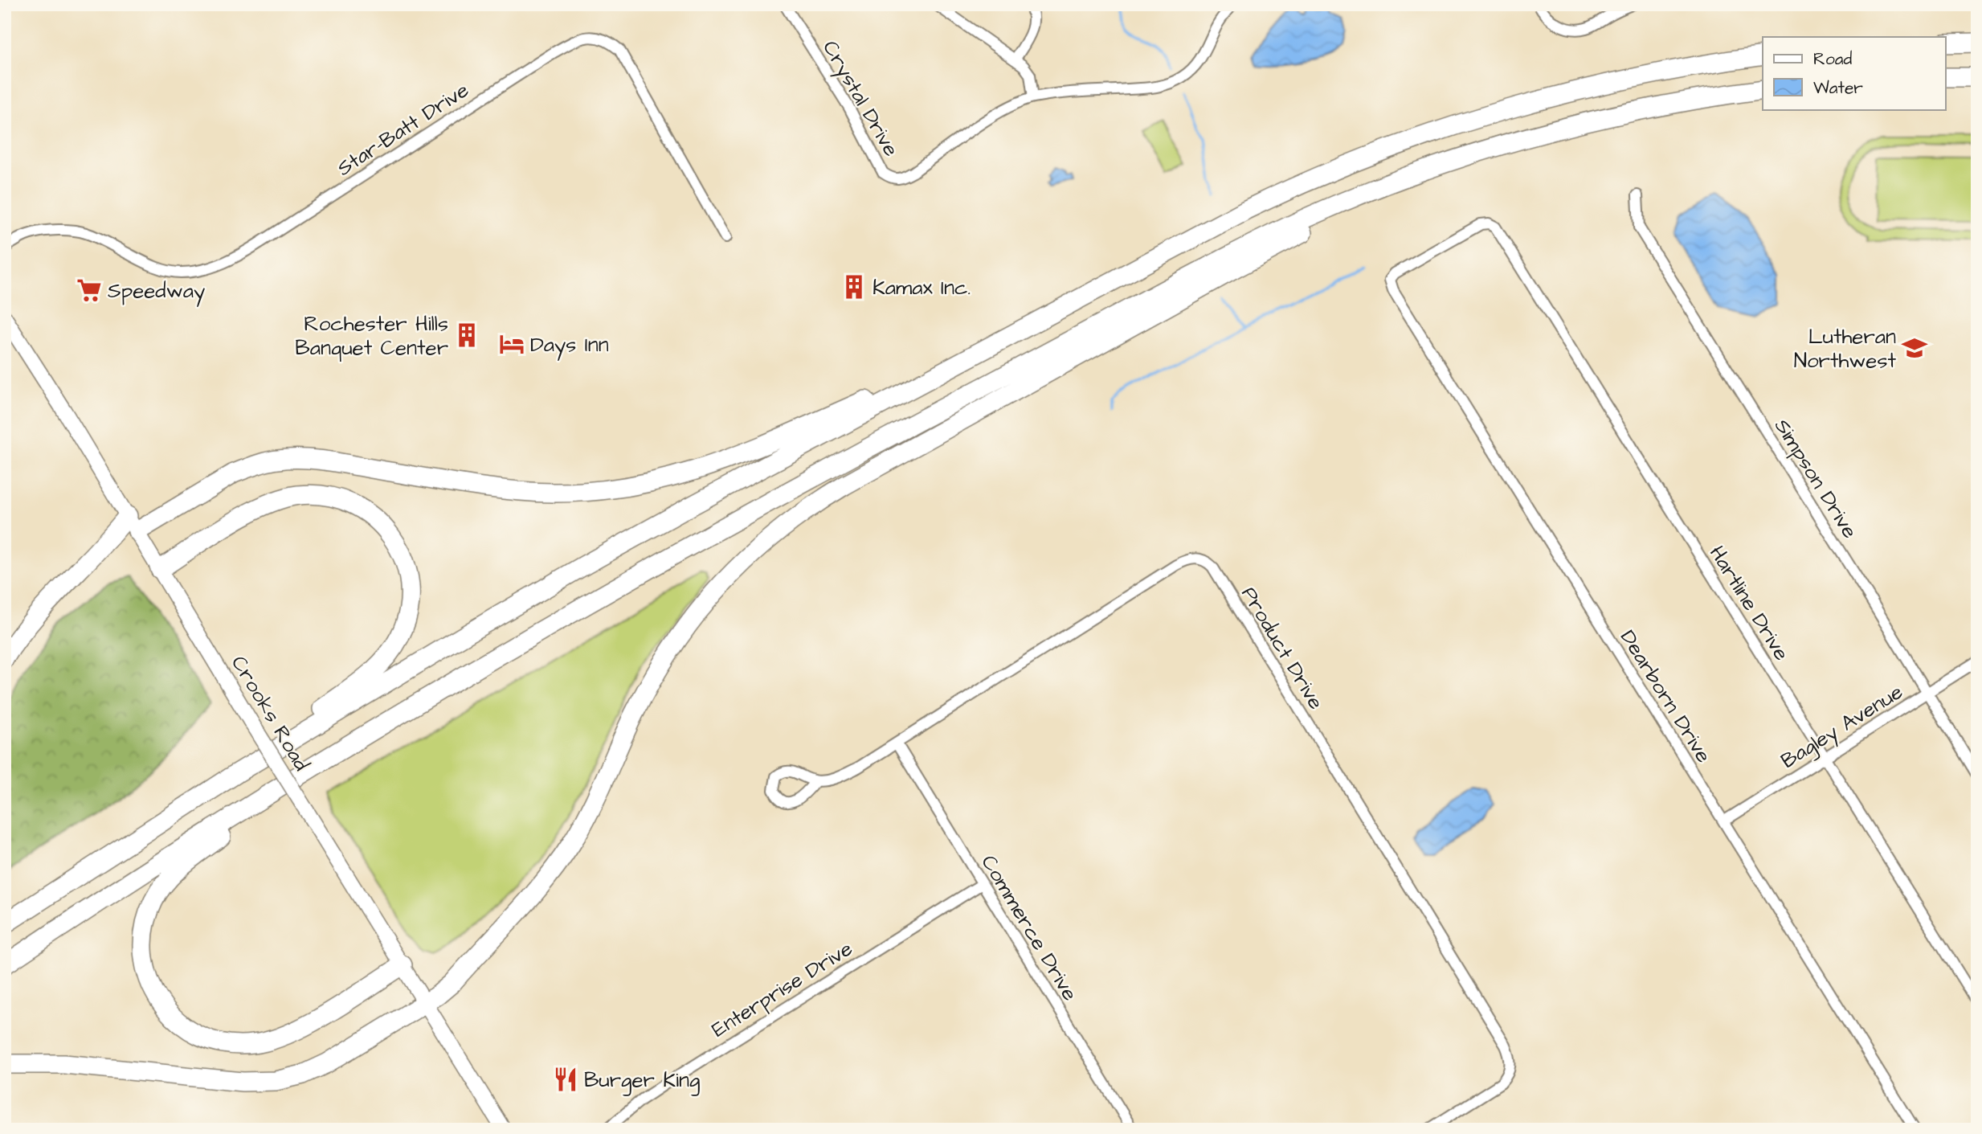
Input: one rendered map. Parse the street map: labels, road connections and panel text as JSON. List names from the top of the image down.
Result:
{
  "streets": {
    "main road": ["Crooks Road"],
    "street": [
      "Crystal Drive",
      "Star-Batt Drive",
      "Simpson Drive",
      "Hartline Drive",
      "Product Drive",
      "Dearborn Drive",
      "Bagley Avenue",
      "Commerce Drive",
      "Enterprise Drive"
    ]
  },
  "crossings": [
    ["Simpson Drive", "Bagley Avenue"],
    ["Hartline Drive", "Dearborn Drive"],
    ["Hartline Drive", "Bagley Avenue"],
    ["Product Drive", "Commerce Drive"],
    ["Dearborn Drive", "Bagley Avenue"],
    ["Commerce Drive", "Enterprise Drive"]
  ],
  "places": {
    "building": ["Kamax Inc.", "Rochester Hills Banquet Center"],
    "supermarket": ["Speedway"],
    "hotel": ["Days Inn"],
    "school or university": ["Lutheran Northwest"],
    "restaurant": ["Burger King"]
  },
  "legend": ["Road", "Water"]
}
